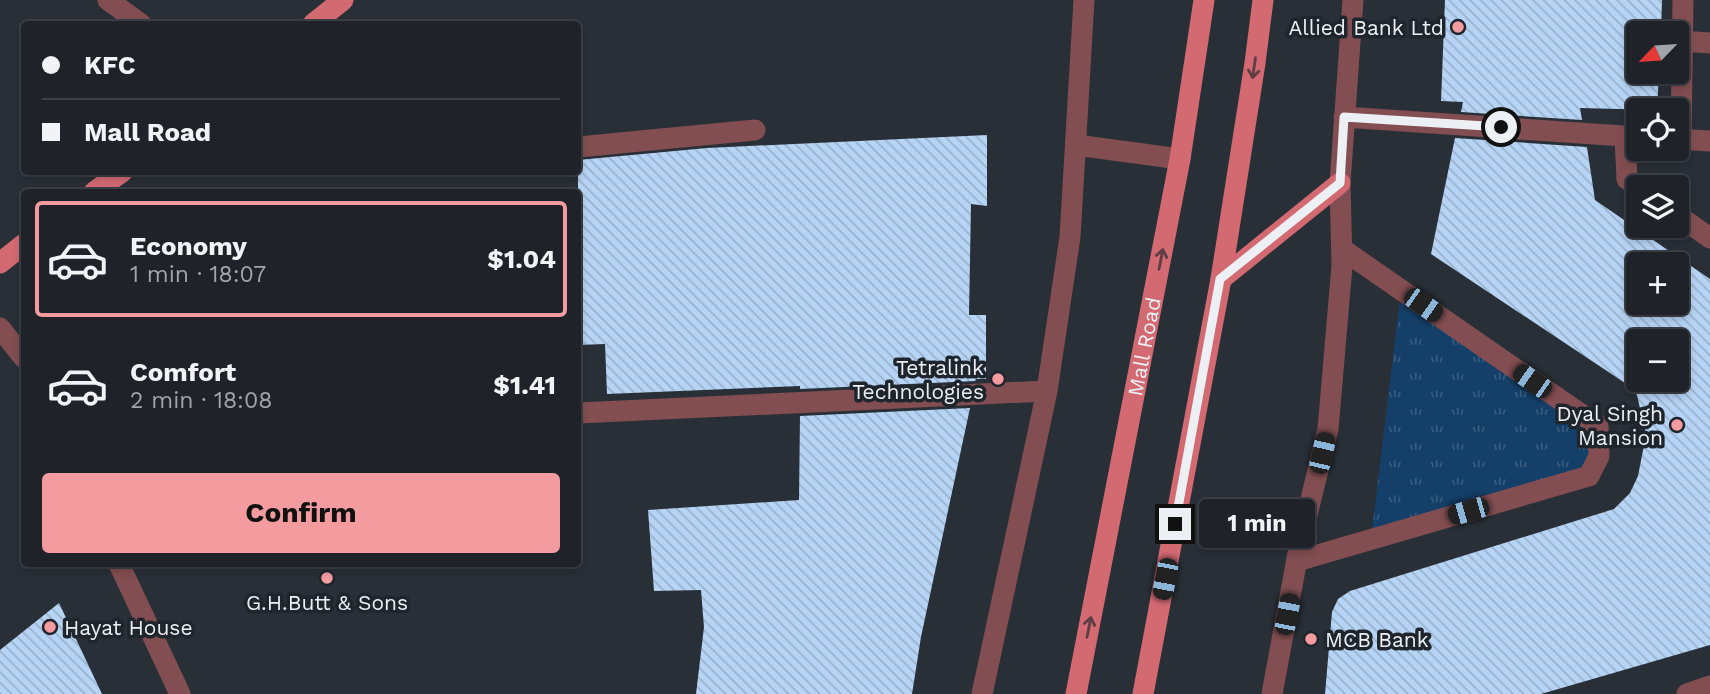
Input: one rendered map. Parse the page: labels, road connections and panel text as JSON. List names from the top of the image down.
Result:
{
  "streets": {
    "main road": ["Mall Road"]
  },
  "places": [
    "Allied Bank Ltd",
    "Tetralink Technologies",
    "Dyal Singh Mansion",
    "G.H.Butt & Sons",
    "Hayat House",
    "MCB Bank"
  ],
  "north": "bottom left",
  "page": {
    "map_buttons": ["+", "−"],
    "banner": ["KFC", "Mall Road"],
    "list": [
      {
        "name": "Economy",
        "note": "1 min · 18:07",
        "value": "$1.04"
      },
      {
        "name": "Comfort",
        "note": "2 min · 18:08",
        "value": "$1.41"
      }
    ],
    "buttons": "Confirm",
    "bubble": "1 min"
  }
}
